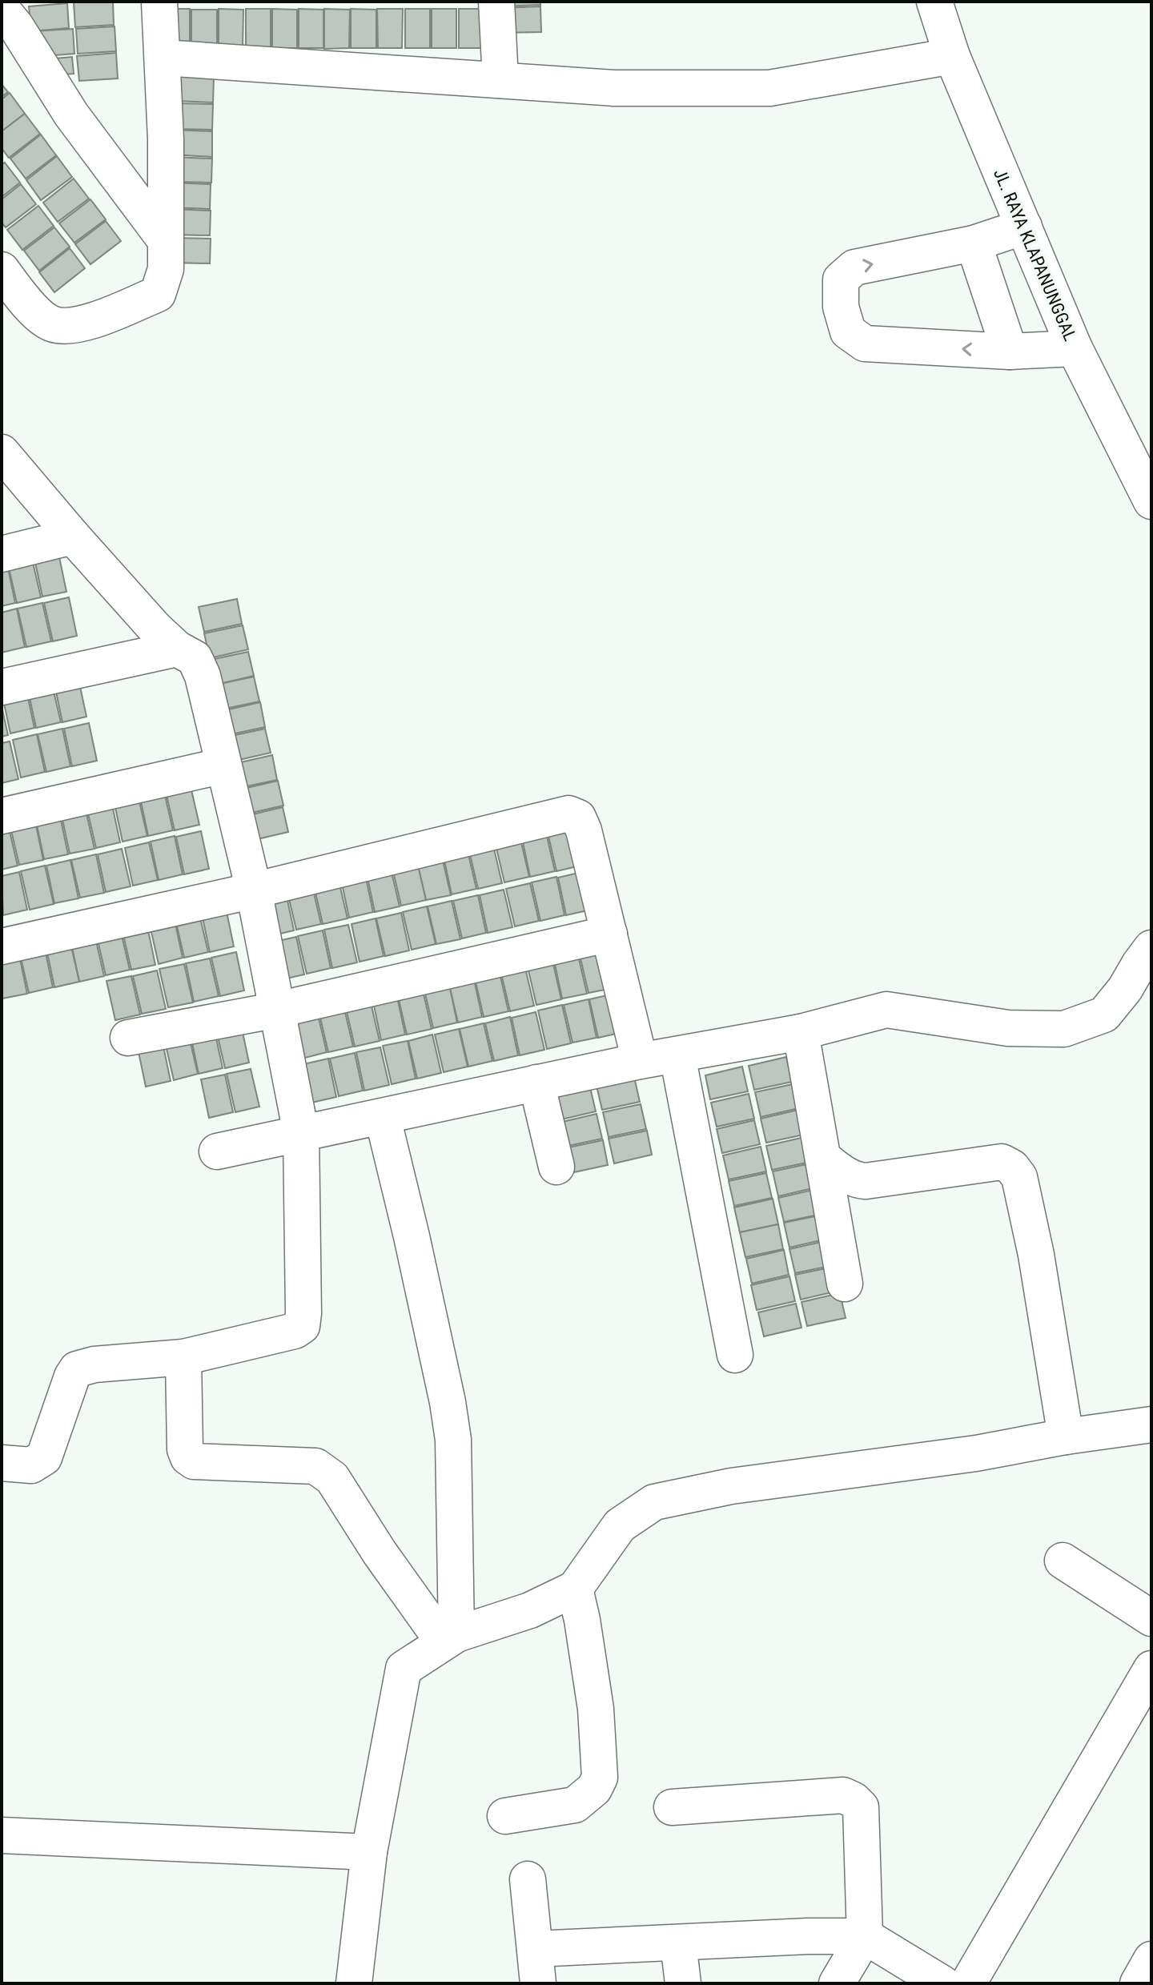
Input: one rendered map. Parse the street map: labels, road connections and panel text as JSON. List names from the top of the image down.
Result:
{
  "streets": {
    "street": ["JL. RAYA KLAPANUNGGAL"]
  }
}
